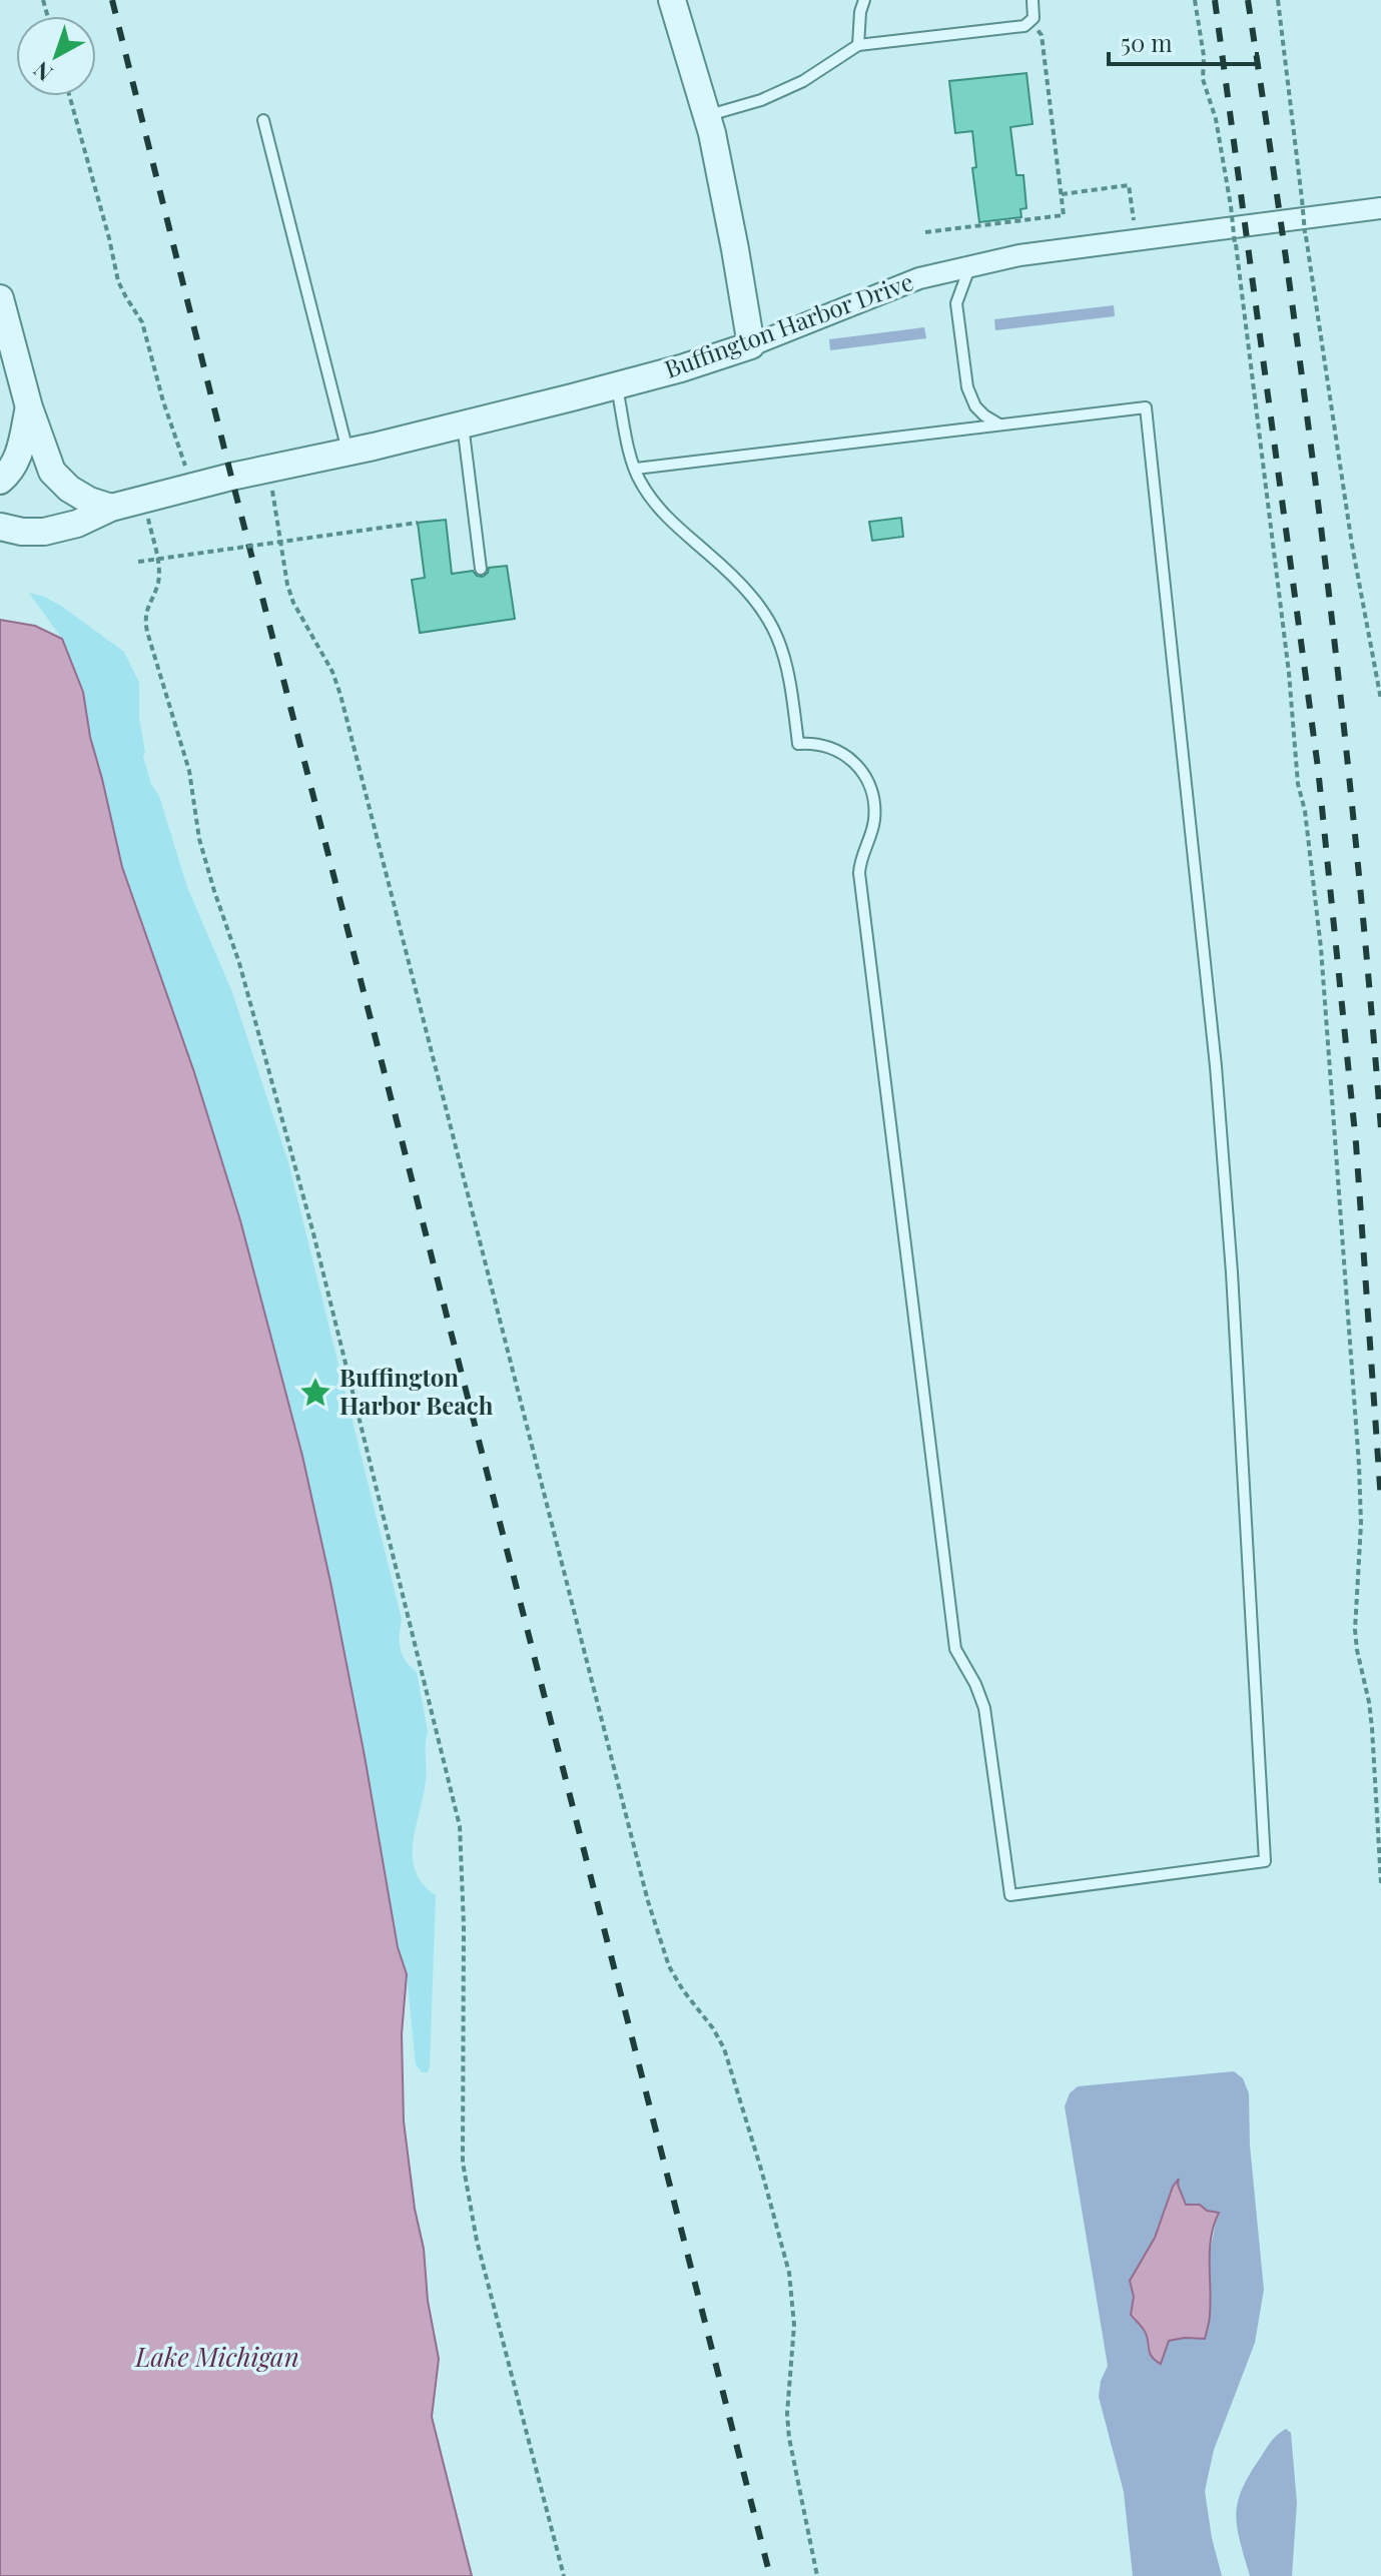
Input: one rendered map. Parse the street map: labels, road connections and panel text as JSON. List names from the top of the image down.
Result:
{
  "streets": {
    "street": ["Buffington Harbor Drive"]
  },
  "water": ["Lake Michigan"],
  "places": {
    "place": ["Buffington Harbor Beach"]
  },
  "scale_bar": "50 m",
  "north": "bottom left"
}
